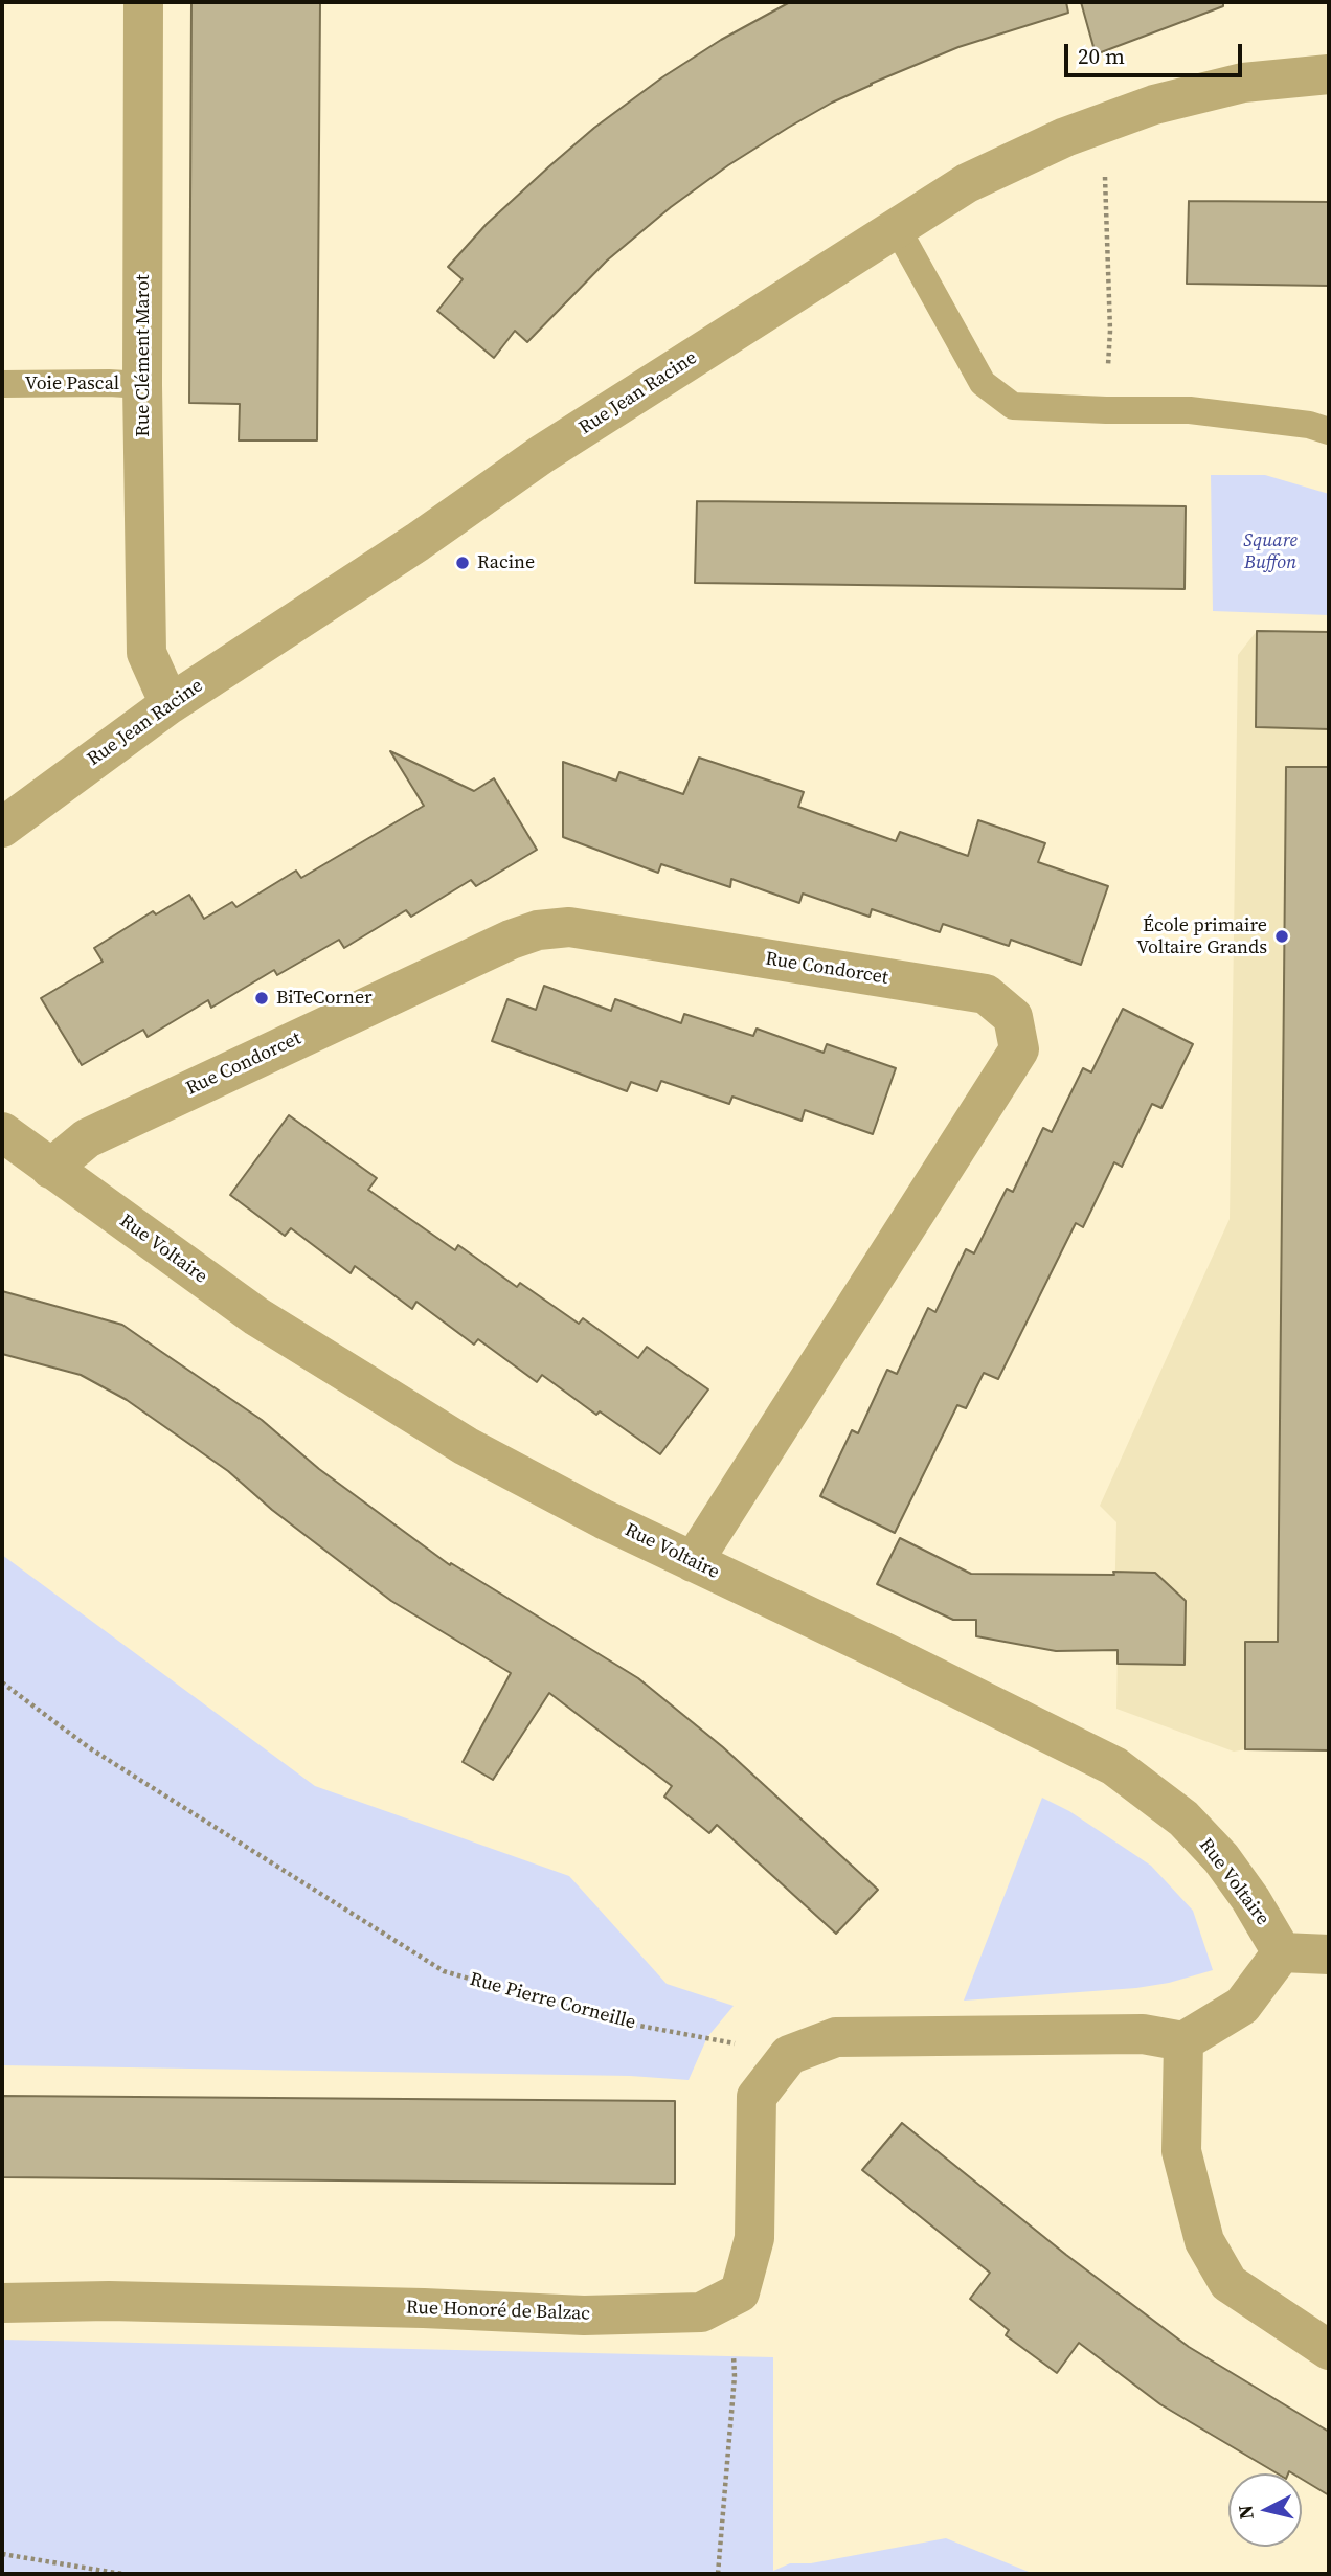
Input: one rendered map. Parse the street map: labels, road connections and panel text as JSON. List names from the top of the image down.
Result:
{
  "streets": {
    "street": [
      "Rue Clément Marot",
      "Rue Jean Racine",
      "Rue Condorcet",
      "Rue Voltaire",
      "Rue Honoré de Balzac"
    ],
    "lane": ["Voie Pascal"],
    "path": ["Rue Pierre Corneille"]
  },
  "crossings": [
    ["Rue Clément Marot", "Voie Pascal"],
    ["Rue Clément Marot", "Rue Jean Racine"],
    ["Rue Condorcet", "Rue Voltaire"]
  ],
  "parks": ["Square Buffon"],
  "places": ["Racine", "École primaire Voltaire Grands", "BiTeCorner"],
  "scale_bar": "20 m",
  "north": "left"
}
